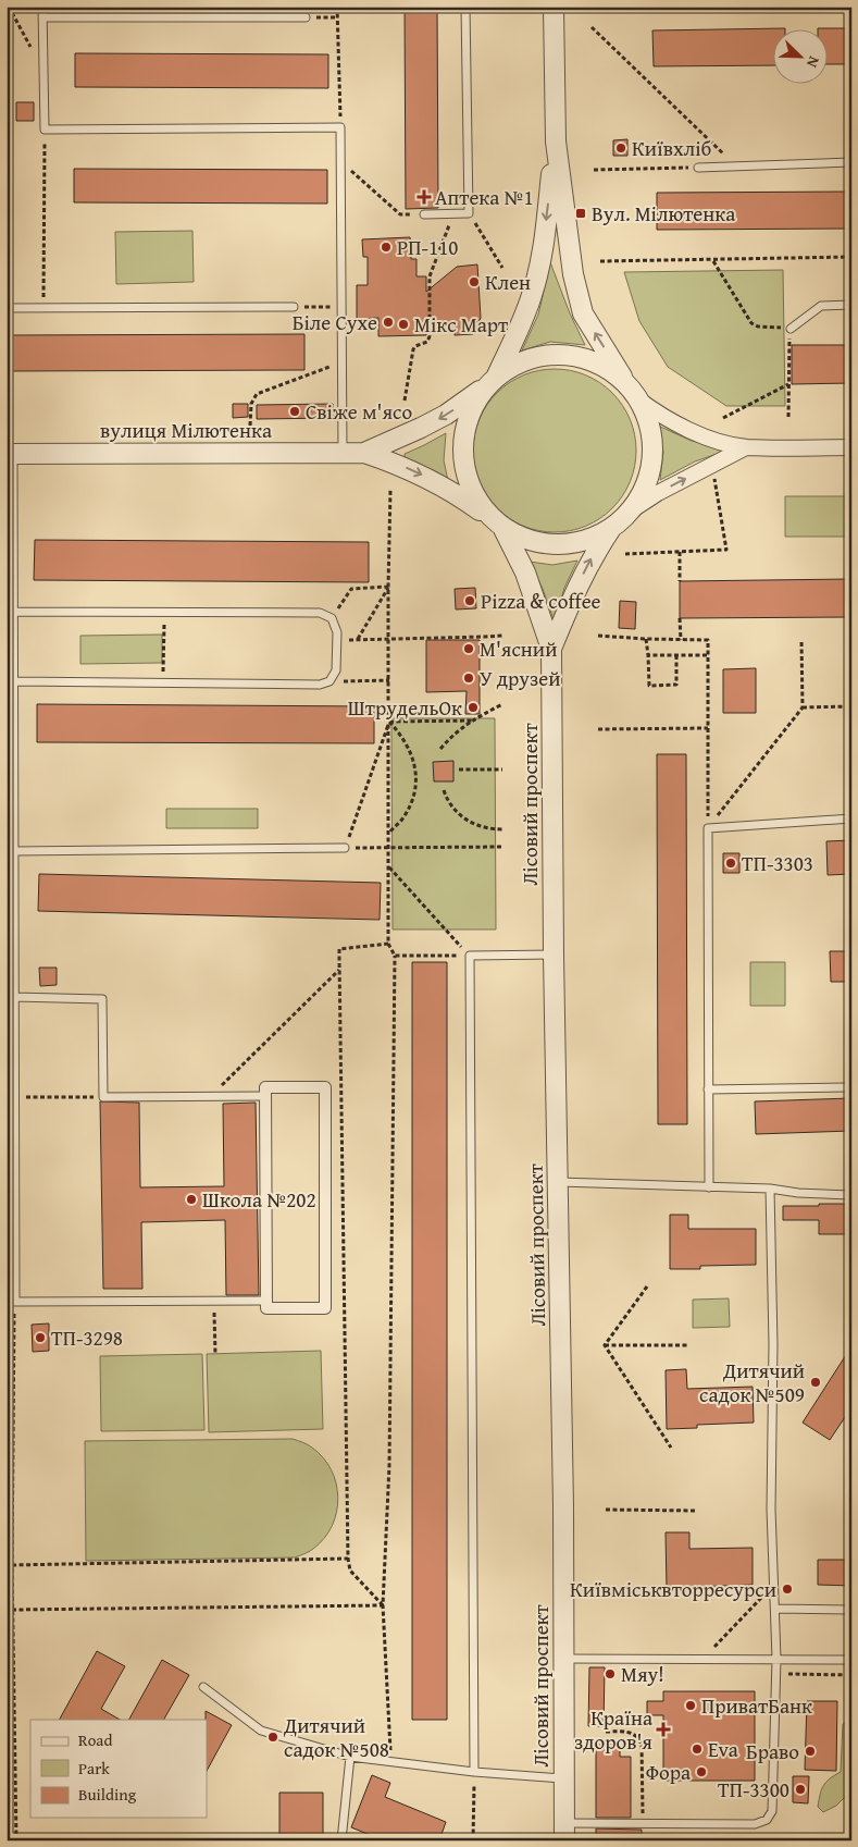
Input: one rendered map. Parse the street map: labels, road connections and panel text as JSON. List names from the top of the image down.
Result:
{
  "streets": {
    "street": ["вулиця Мілютенка", "Лісовий проспект"]
  },
  "crossings": [
    ["вулиця Мілютенка", "Лісовий проспект"]
  ],
  "places": {
    "other": [
      "Київхліб",
      "РП-110",
      "Клен",
      "Біле Сухе",
      "Мікс Март",
      "Свіже м'ясо",
      "Pizza & coffee",
      "М'ясний",
      "У друзей",
      "ШтрудельОк",
      "ТП-3303",
      "Школа №202",
      "ТП-3298",
      "Дитячий садок №509",
      "Київміськвторресурси",
      "Мяу!",
      "ПриватБанк",
      "Дитячий садок №508",
      "Eva",
      "Браво",
      "Фора",
      "ТП-3300"
    ],
    "health": ["Аптека №1", "Країна здоров'я"],
    "transit": ["Вул. Мілютенка"]
  },
  "legend": ["Road", "Park", "Building"],
  "north": "bottom right"
}
